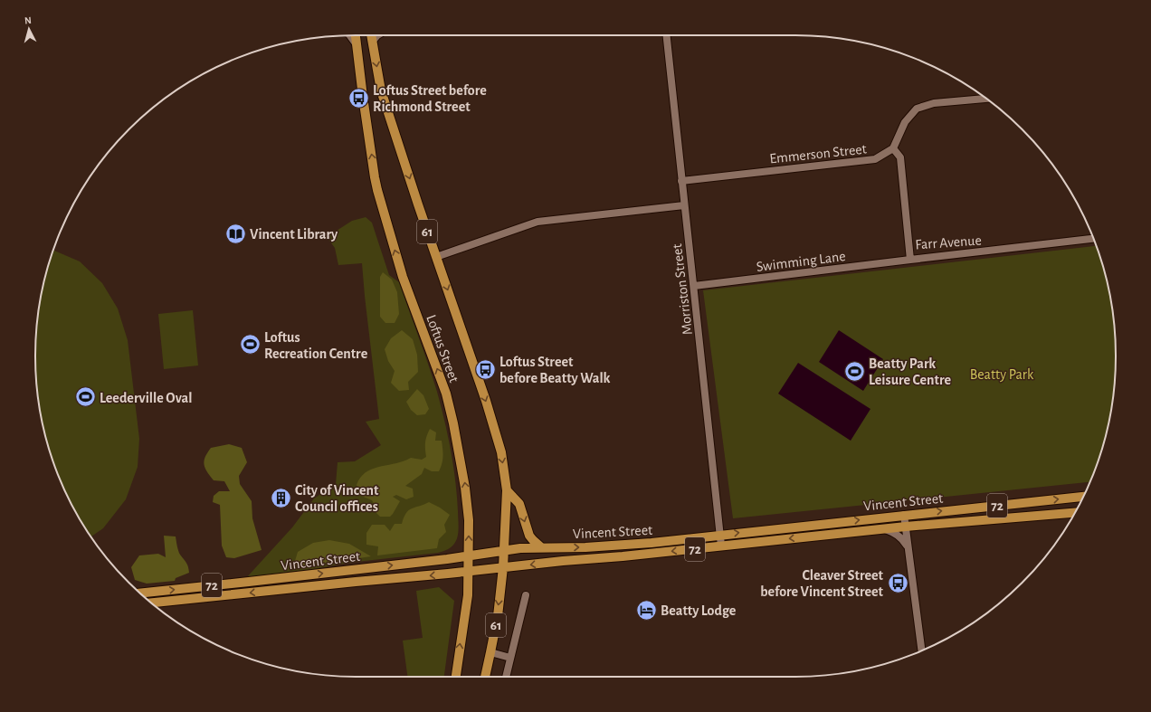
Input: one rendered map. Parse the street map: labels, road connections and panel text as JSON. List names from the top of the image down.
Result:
{
  "streets": {
    "main road": [
      "61",
      "Loftus Street",
      "Vincent Street",
      "72"
    ],
    "street": [
      "Emmerson Street",
      "Farr Avenue",
      "Swimming Lane",
      "Morriston Street"
    ]
  },
  "crossings": [
    ["Emmerson Street", "Farr Avenue"],
    ["Emmerson Street", "Morriston Street"],
    ["Farr Avenue", "Swimming Lane"],
    ["Swimming Lane", "Morriston Street"],
    ["Morriston Street", "Vincent Street"],
    ["Loftus Street", "Vincent Street"]
  ],
  "parks": ["Beatty Park"],
  "places": {
    "bus stop": ["Loftus Street before Richmond Street", "Loftus Street before Beatty Walk", "Cleaver Street before Vincent Street"],
    "library": ["Vincent Library"],
    "sports": ["Loftus Recreation Centre", "Beatty Park Leisure Centre", "Leederville Oval"],
    "building": ["City of Vincent Council offices"],
    "hotel": ["Beatty Lodge"]
  },
  "north": "top"
}
